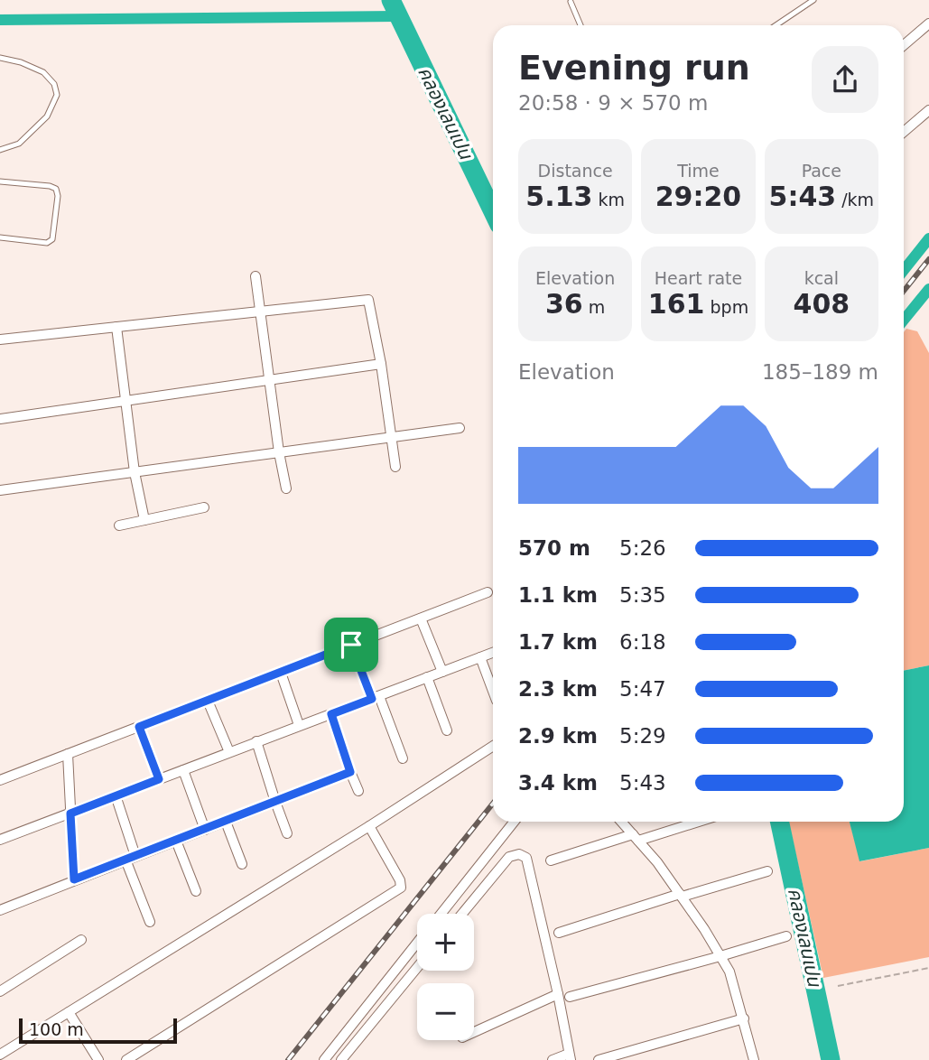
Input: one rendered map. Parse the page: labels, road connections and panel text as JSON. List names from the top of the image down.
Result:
{
  "water": ["คลองเลนเปน"],
  "scale_bar": "100 m",
  "page": {
    "heading": ["Evening run", "20:58 · 9 × 570 m"],
    "stats": [
      ["Distance", "5.13 km"],
      ["Time", "29:20"],
      ["Pace", "5:43 /km"],
      ["Elevation", "36 m"],
      ["Heart rate", "161 bpm"],
      ["kcal", "408"]
    ],
    "chart": ["Elevation", "185–189 m"],
    "list": [
      {
        "name": "570 m",
        "note": "5:26"
      },
      {
        "name": "1.1 km",
        "note": "5:35"
      },
      {
        "name": "1.7 km",
        "note": "6:18"
      },
      {
        "name": "2.3 km",
        "note": "5:47"
      },
      {
        "name": "2.9 km",
        "note": "5:29"
      },
      {
        "name": "3.4 km",
        "note": "5:43"
      }
    ],
    "map_buttons": ["+", "−"],
    "scale": "100 m"
  }
}
